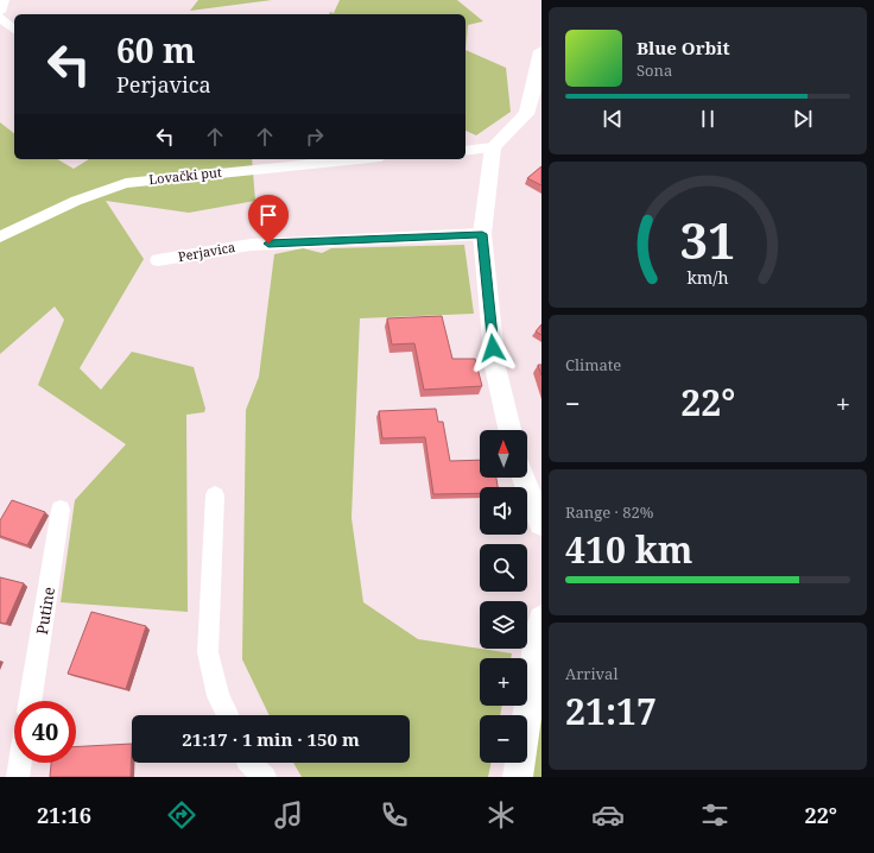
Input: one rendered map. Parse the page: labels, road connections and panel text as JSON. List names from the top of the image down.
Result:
{
  "streets": {
    "street": ["Lovački put", "Perjavica", "Putine"]
  },
  "north": "top",
  "page": {
    "turn": ["60 m", "Perjavica"],
    "song": ["Blue Orbit", "Sona"],
    "tile": [
      "Climate",
      ["Range · 82%", "410 km"],
      ["Arrival", "21:17"]
    ],
    "heat": ["−", "22°", "+"],
    "map_buttons": ["+", "−"],
    "limit": "40",
    "trip": "21:17 · 1 min · 150 m",
    "tabs": ["21:16", "22°"],
    "gauge": ["31", "km/h"]
  }
}
